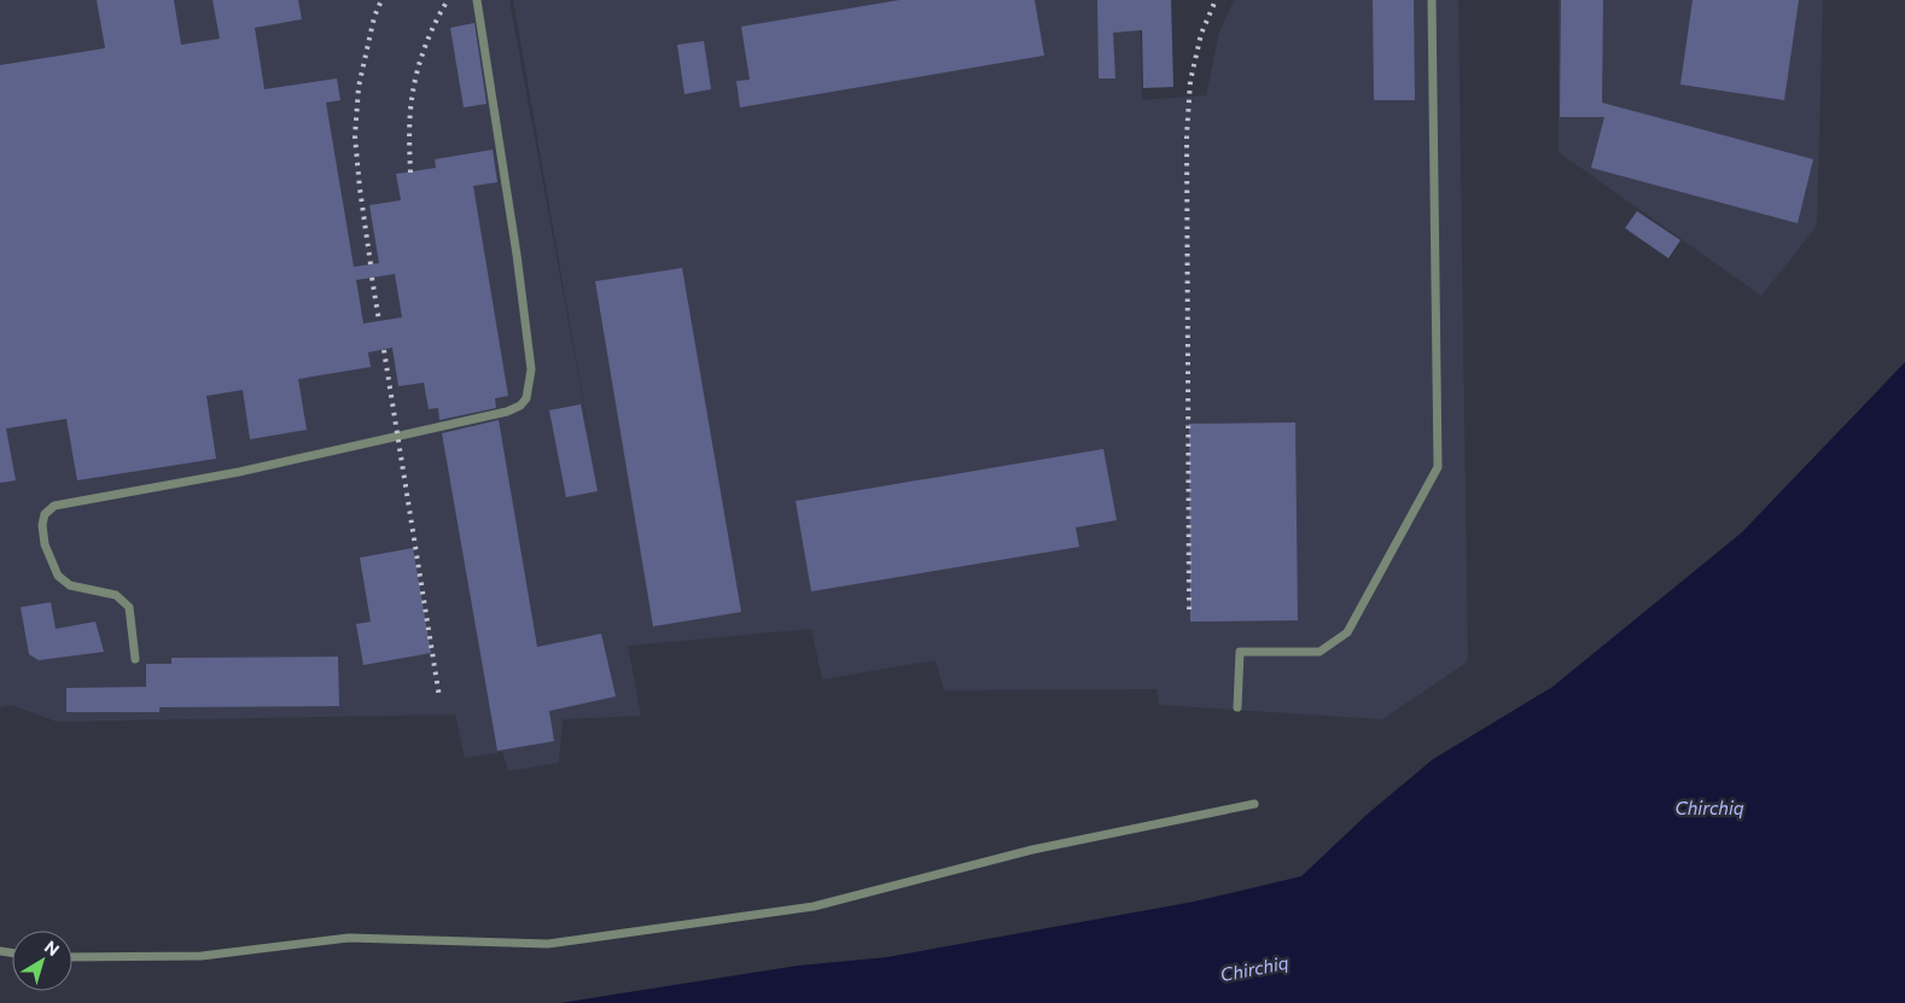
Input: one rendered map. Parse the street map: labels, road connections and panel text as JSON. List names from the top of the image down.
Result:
{
  "water": ["Chirchiq"],
  "north": "top right"
}
